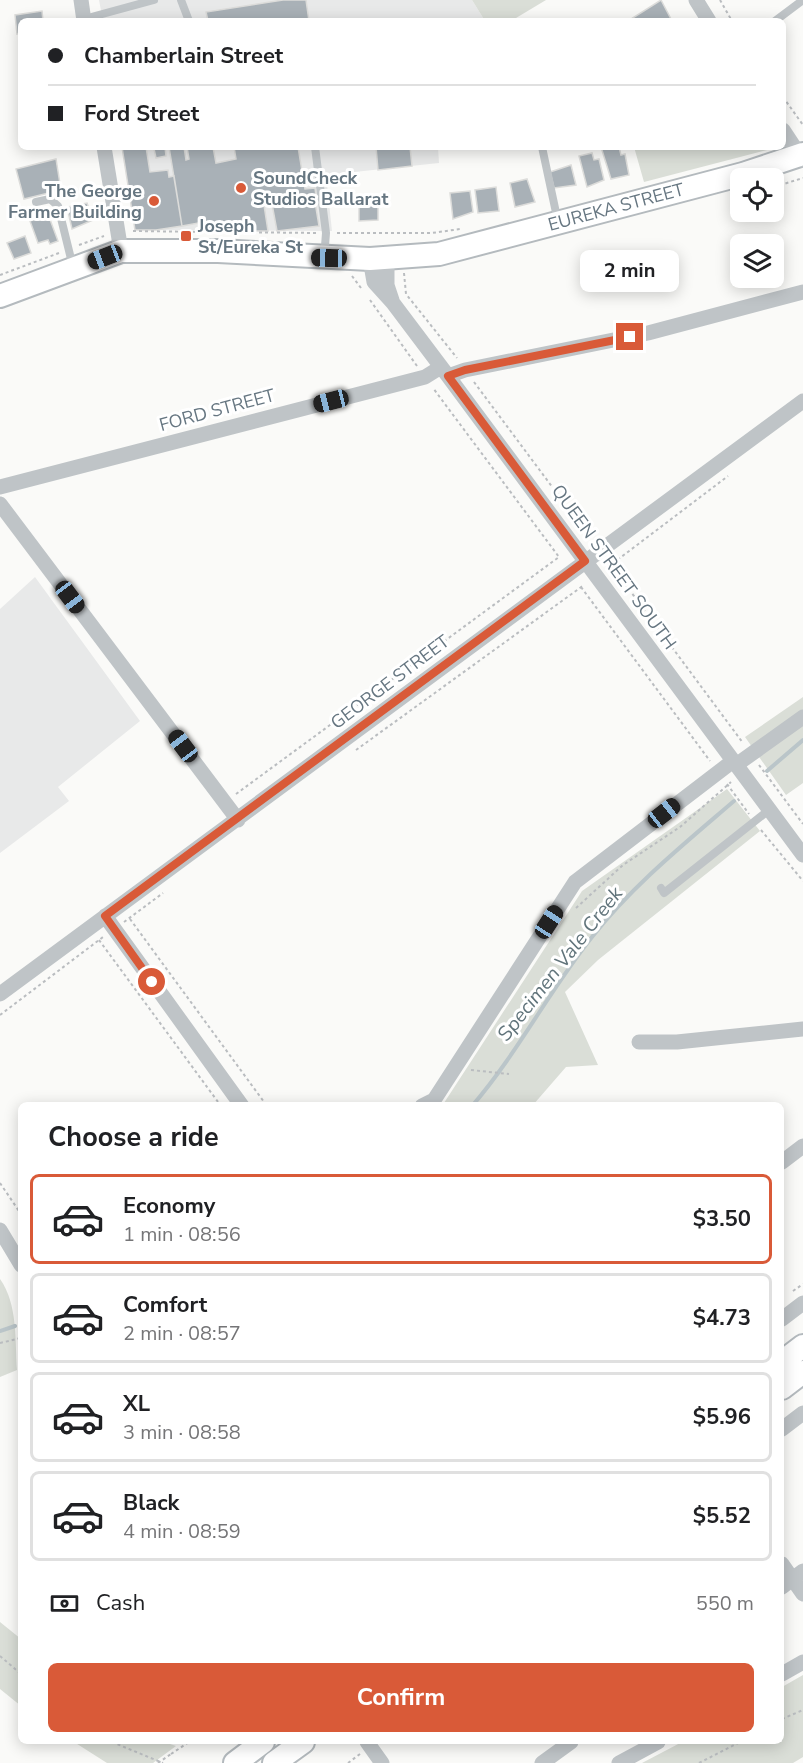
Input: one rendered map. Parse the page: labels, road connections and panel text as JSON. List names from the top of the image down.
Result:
{
  "streets": {
    "street": [
      "EUREKA STREET",
      "FORD STREET",
      "QUEEN STREET SOUTH",
      "GEORGE STREET"
    ]
  },
  "crossings": [
    ["EUREKA STREET", "QUEEN STREET SOUTH"],
    ["FORD STREET", "QUEEN STREET SOUTH"],
    ["QUEEN STREET SOUTH", "GEORGE STREET"]
  ],
  "water": ["Specimen Vale Creek"],
  "places": {
    "other": ["SoundCheck Studios Ballarat", "The George Farmer Building"],
    "transit": ["Joseph St/Eureka St"]
  },
  "page": {
    "banner": ["Chamberlain Street", "Ford Street"],
    "bubble": "2 min",
    "heading": "Choose a ride",
    "list": [
      {
        "name": "Economy",
        "note": "1 min · 08:56",
        "value": "$3.50"
      },
      {
        "name": "Comfort",
        "note": "2 min · 08:57",
        "value": "$4.73"
      },
      {
        "name": "XL",
        "note": "3 min · 08:58",
        "value": "$5.96"
      },
      {
        "name": "Black",
        "note": "4 min · 08:59",
        "value": "$5.52"
      }
    ],
    "pay": ["Cash", "550 m"],
    "buttons": "Confirm"
  }
}
